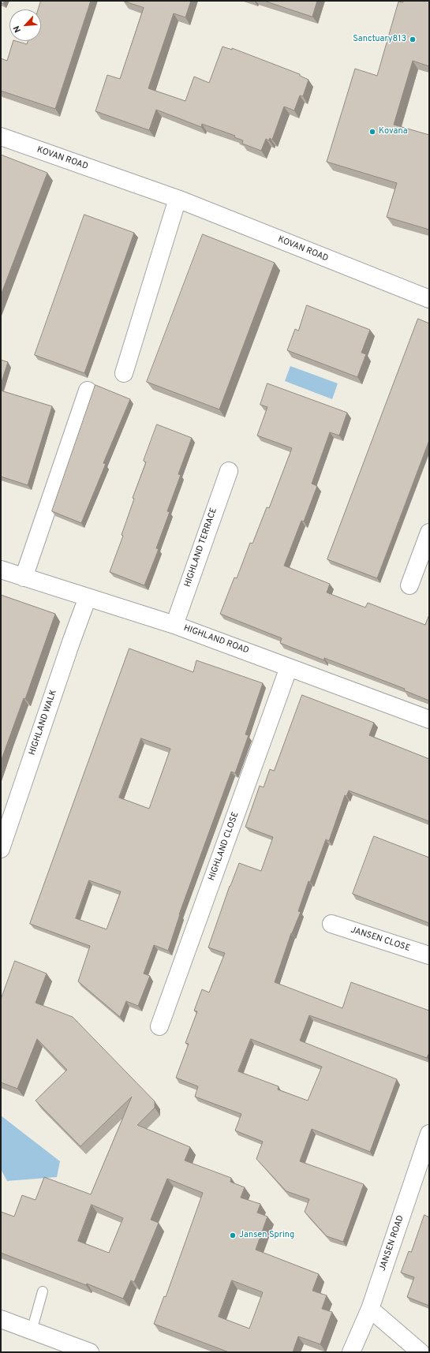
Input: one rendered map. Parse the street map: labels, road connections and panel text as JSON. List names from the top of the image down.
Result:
{
  "streets": {
    "street": [
      "KOVAN ROAD",
      "HIGHLAND TERRACE",
      "HIGHLAND ROAD",
      "HIGHLAND WALK",
      "HIGHLAND CLOSE",
      "JANSEN CLOSE",
      "JANSEN ROAD"
    ]
  },
  "crossings": [
    ["HIGHLAND TERRACE", "HIGHLAND ROAD"],
    ["HIGHLAND ROAD", "HIGHLAND WALK"],
    ["HIGHLAND ROAD", "HIGHLAND CLOSE"]
  ],
  "places": ["Sanctuary813", "Kovana", "Jansen Spring"],
  "north": "bottom left"
}
